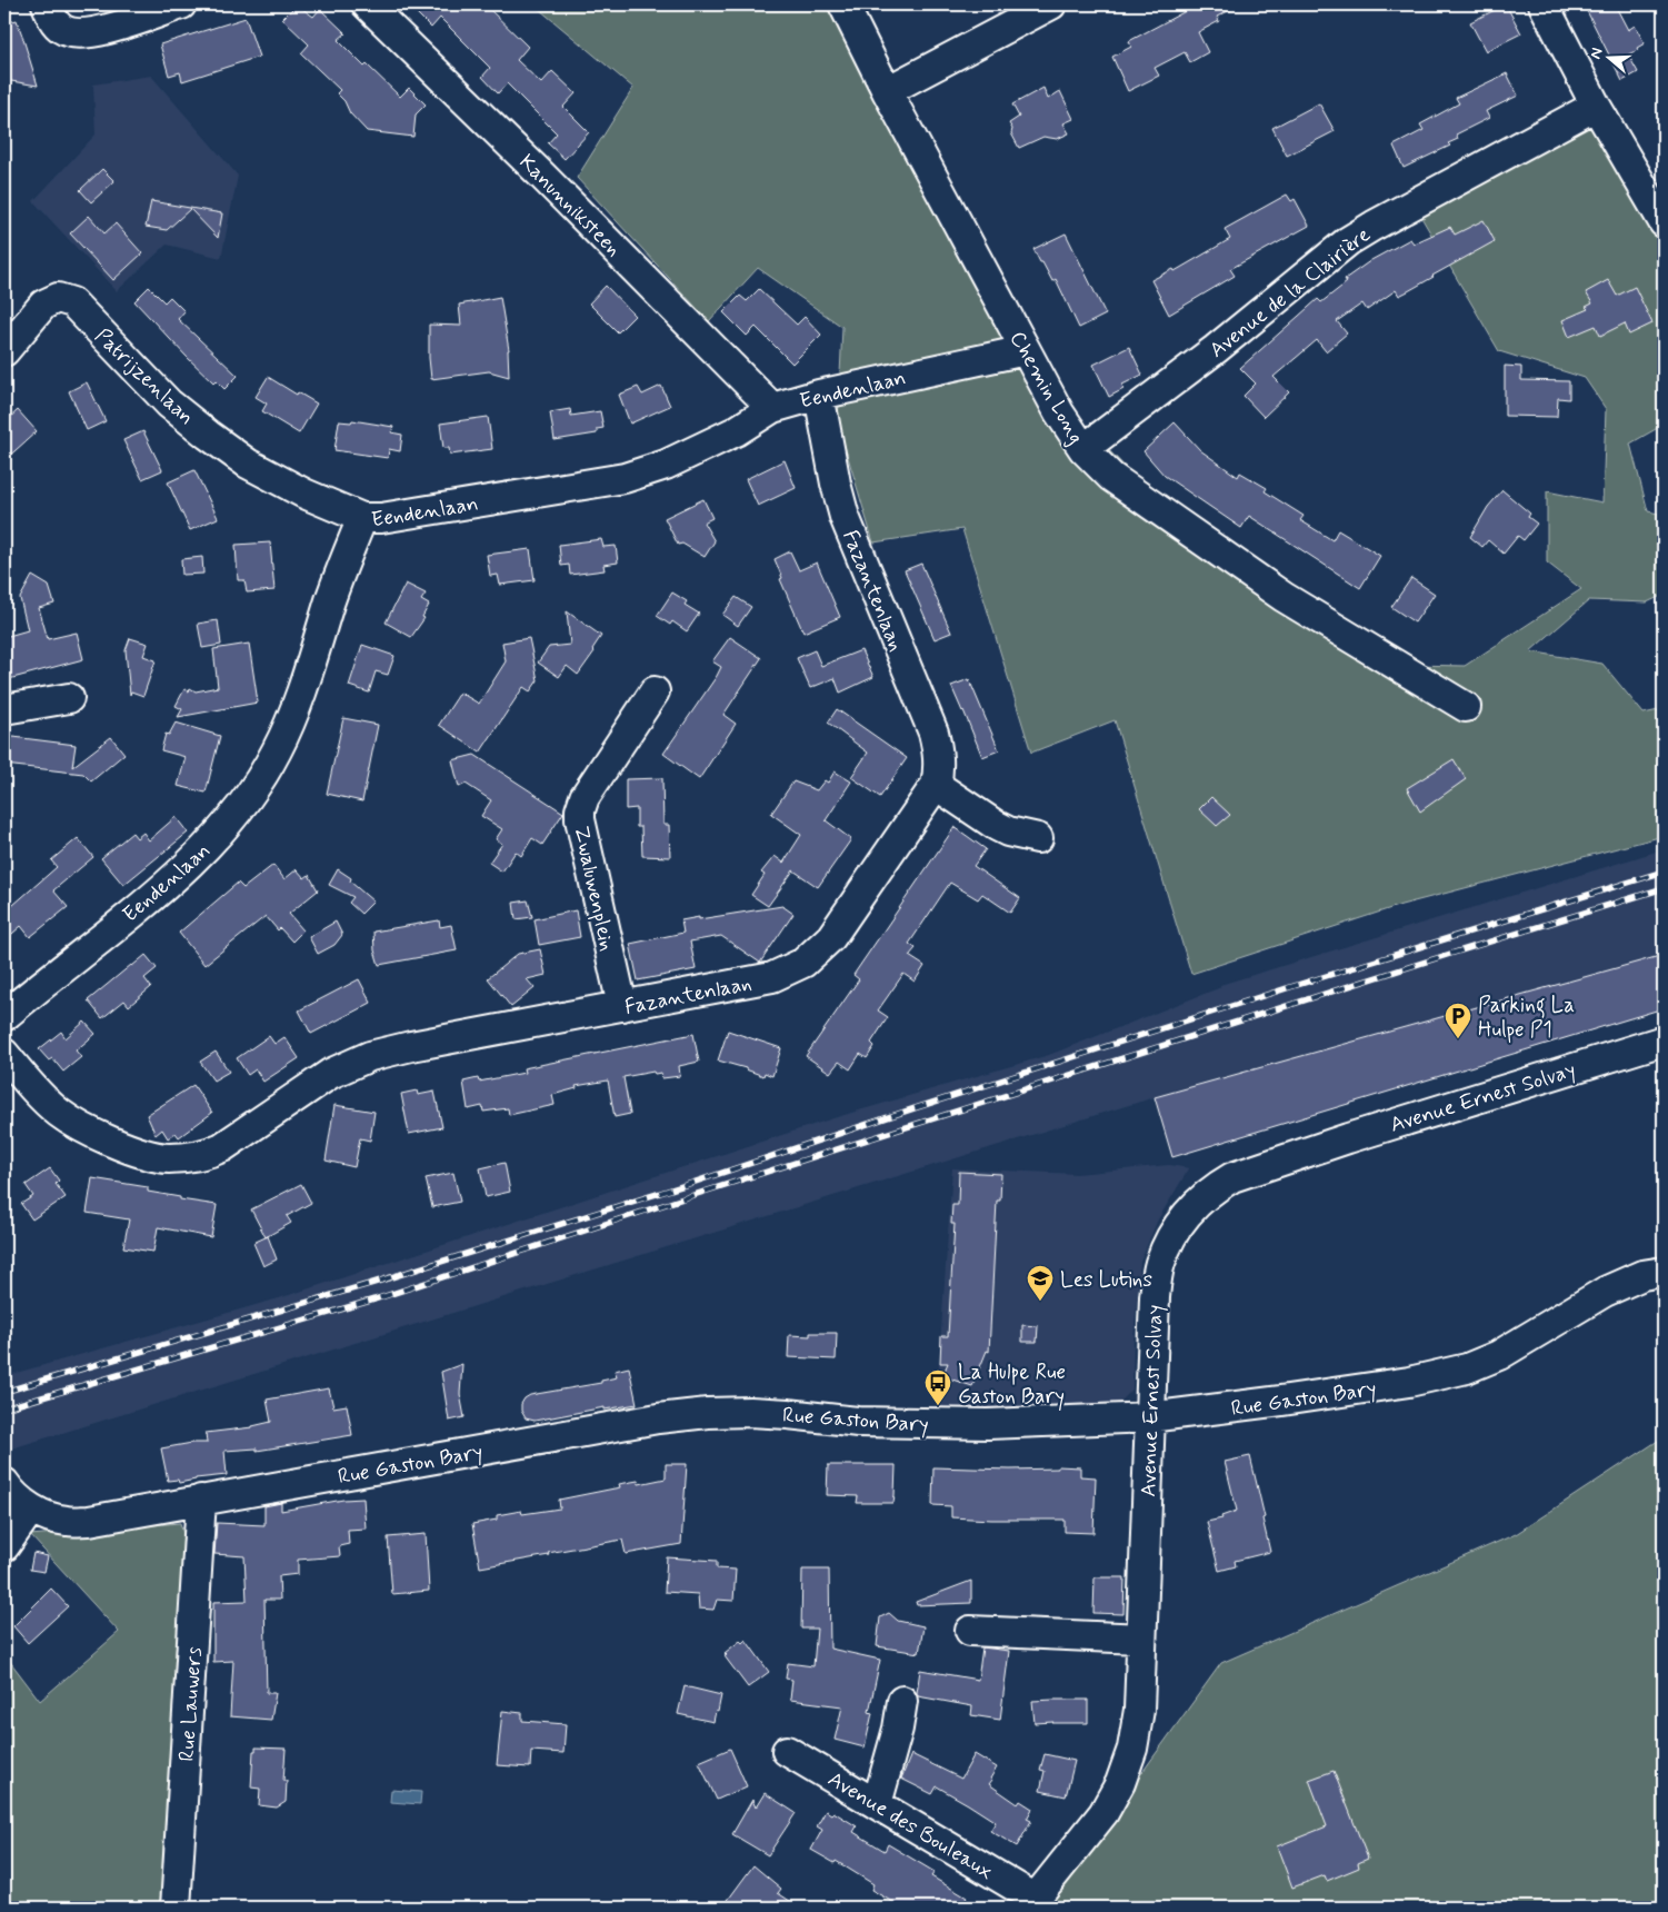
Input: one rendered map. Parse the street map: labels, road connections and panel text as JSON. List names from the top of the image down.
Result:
{
  "streets": {
    "street": [
      "Kanunniksteen",
      "Avenue de la Clairière",
      "Patrijzenlaan",
      "Chemin Long",
      "Eendenlaan",
      "Fazantenlaan",
      "Zwaluwenplein",
      "Avenue Ernest Solvay",
      "Rue Gaston Bary",
      "Rue Lauwers",
      "Avenue des Bouleaux"
    ]
  },
  "crossings": [
    ["Kanunniksteen", "Eendenlaan"],
    ["Avenue de la Clairière", "Chemin Long"],
    ["Patrijzenlaan", "Eendenlaan"],
    ["Chemin Long", "Eendenlaan"],
    ["Eendenlaan", "Fazantenlaan"],
    ["Fazantenlaan", "Zwaluwenplein"],
    ["Avenue Ernest Solvay", "Rue Gaston Bary"],
    ["Avenue Ernest Solvay", "Avenue des Bouleaux"],
    ["Rue Gaston Bary", "Rue Lauwers"]
  ],
  "places": {
    "parking": ["Parking La Hulpe P1"],
    "school or university": ["Les Lutins"],
    "bus stop": ["La Hulpe Rue Gaston Bary"]
  },
  "north": "left"
}
